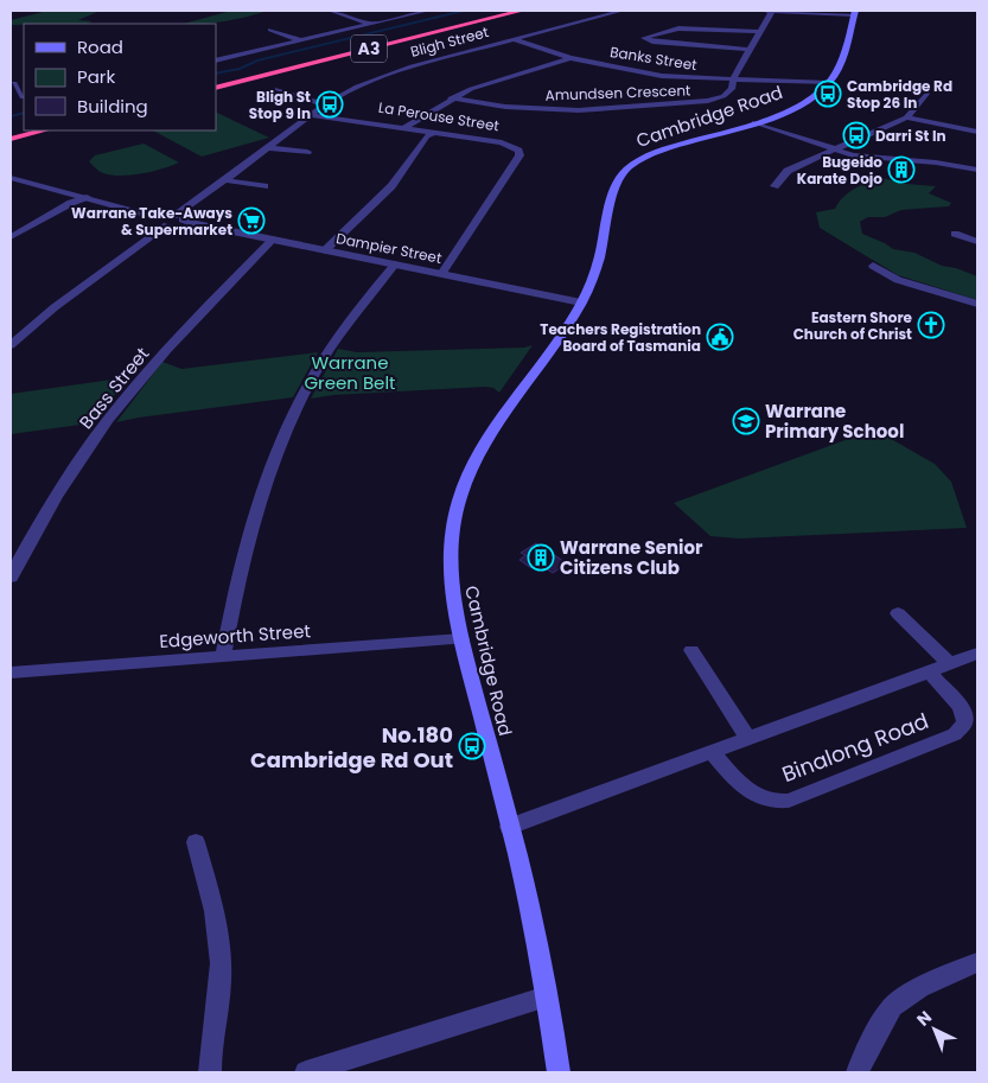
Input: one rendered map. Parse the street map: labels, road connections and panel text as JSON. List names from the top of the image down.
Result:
{
  "streets": {
    "highway": ["A3"],
    "main road": ["Cambridge Road"],
    "street": [
      "Bligh Street",
      "Banks Street",
      "Amundsen Crescent",
      "La Perouse Street",
      "Dampier Street",
      "Bass Street",
      "Edgeworth Street",
      "Binalong Road"
    ]
  },
  "crossings": [
    ["Bligh Street", "Banks Street"],
    ["Bligh Street", "La Perouse Street"],
    ["Bligh Street", "Dampier Street"],
    ["Banks Street", "Amundsen Crescent"],
    ["Banks Street", "Cambridge Road"],
    ["La Perouse Street", "Dampier Street"],
    ["Cambridge Road", "Dampier Street"],
    ["Cambridge Road", "Edgeworth Street"],
    ["Dampier Street", "Bass Street"]
  ],
  "parks": ["Warrane Green Belt"],
  "places": {
    "bus stop": [
      "Cambridge Rd Stop 26 In",
      "Bligh St Stop 9 In",
      "Darri St In",
      "No.180 Cambridge Rd Out"
    ],
    "building": ["Bugeido Karate Dojo", "Warrane Senior Citizens Club"],
    "supermarket": ["Warrane Take-Aways & Supermarket"],
    "church": ["Eastern Shore Church of Christ"],
    "public building": ["Teachers Registration Board of Tasmania"],
    "school or university": ["Warrane Primary School"]
  },
  "legend": ["Road", "Park", "Building"],
  "north": "top left"
}
